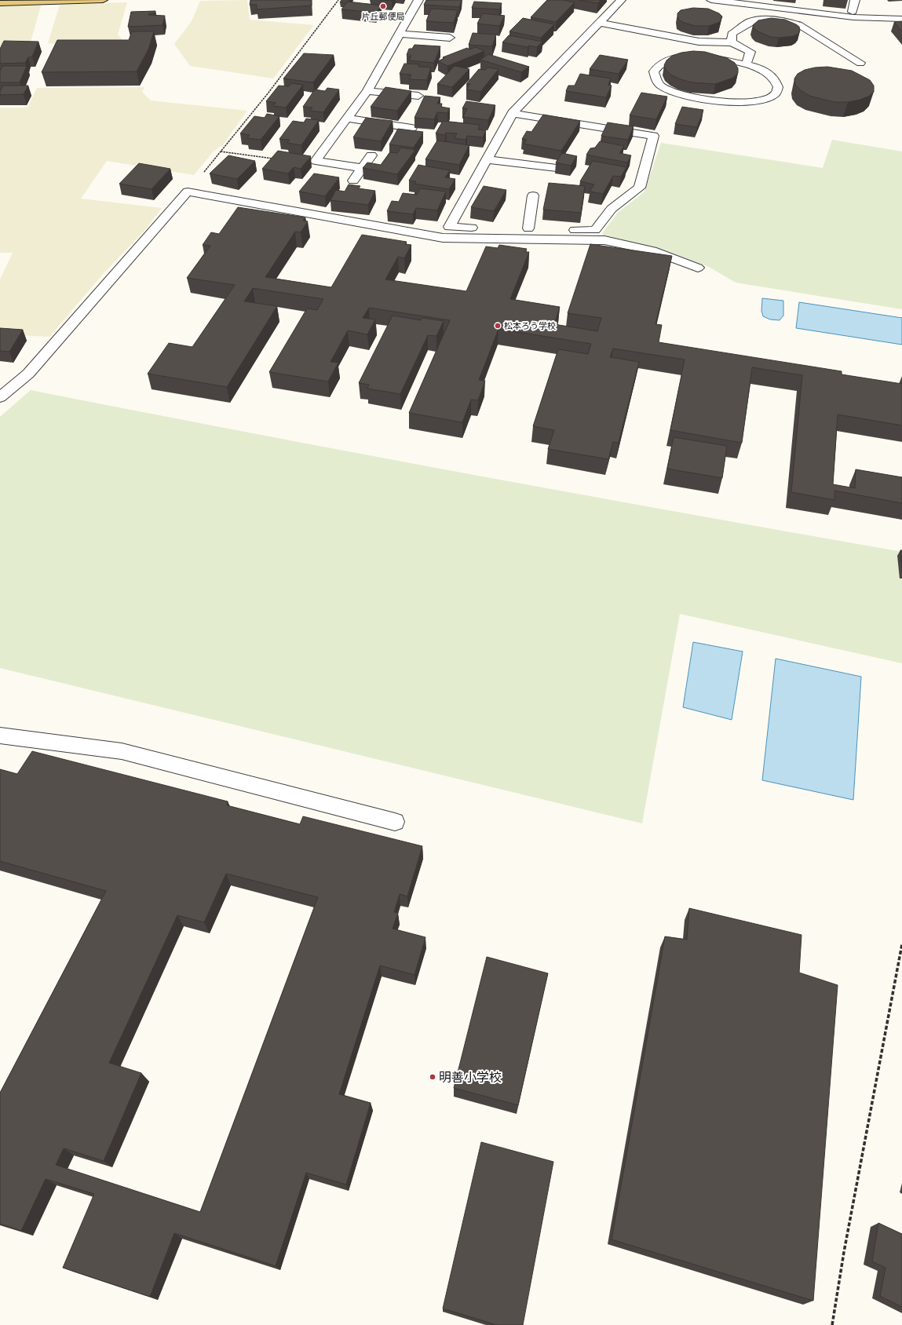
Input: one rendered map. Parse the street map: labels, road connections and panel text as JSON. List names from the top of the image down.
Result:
{
  "places": ["片丘郵便局", "松本ろう学校", "明善小学校"]
}
